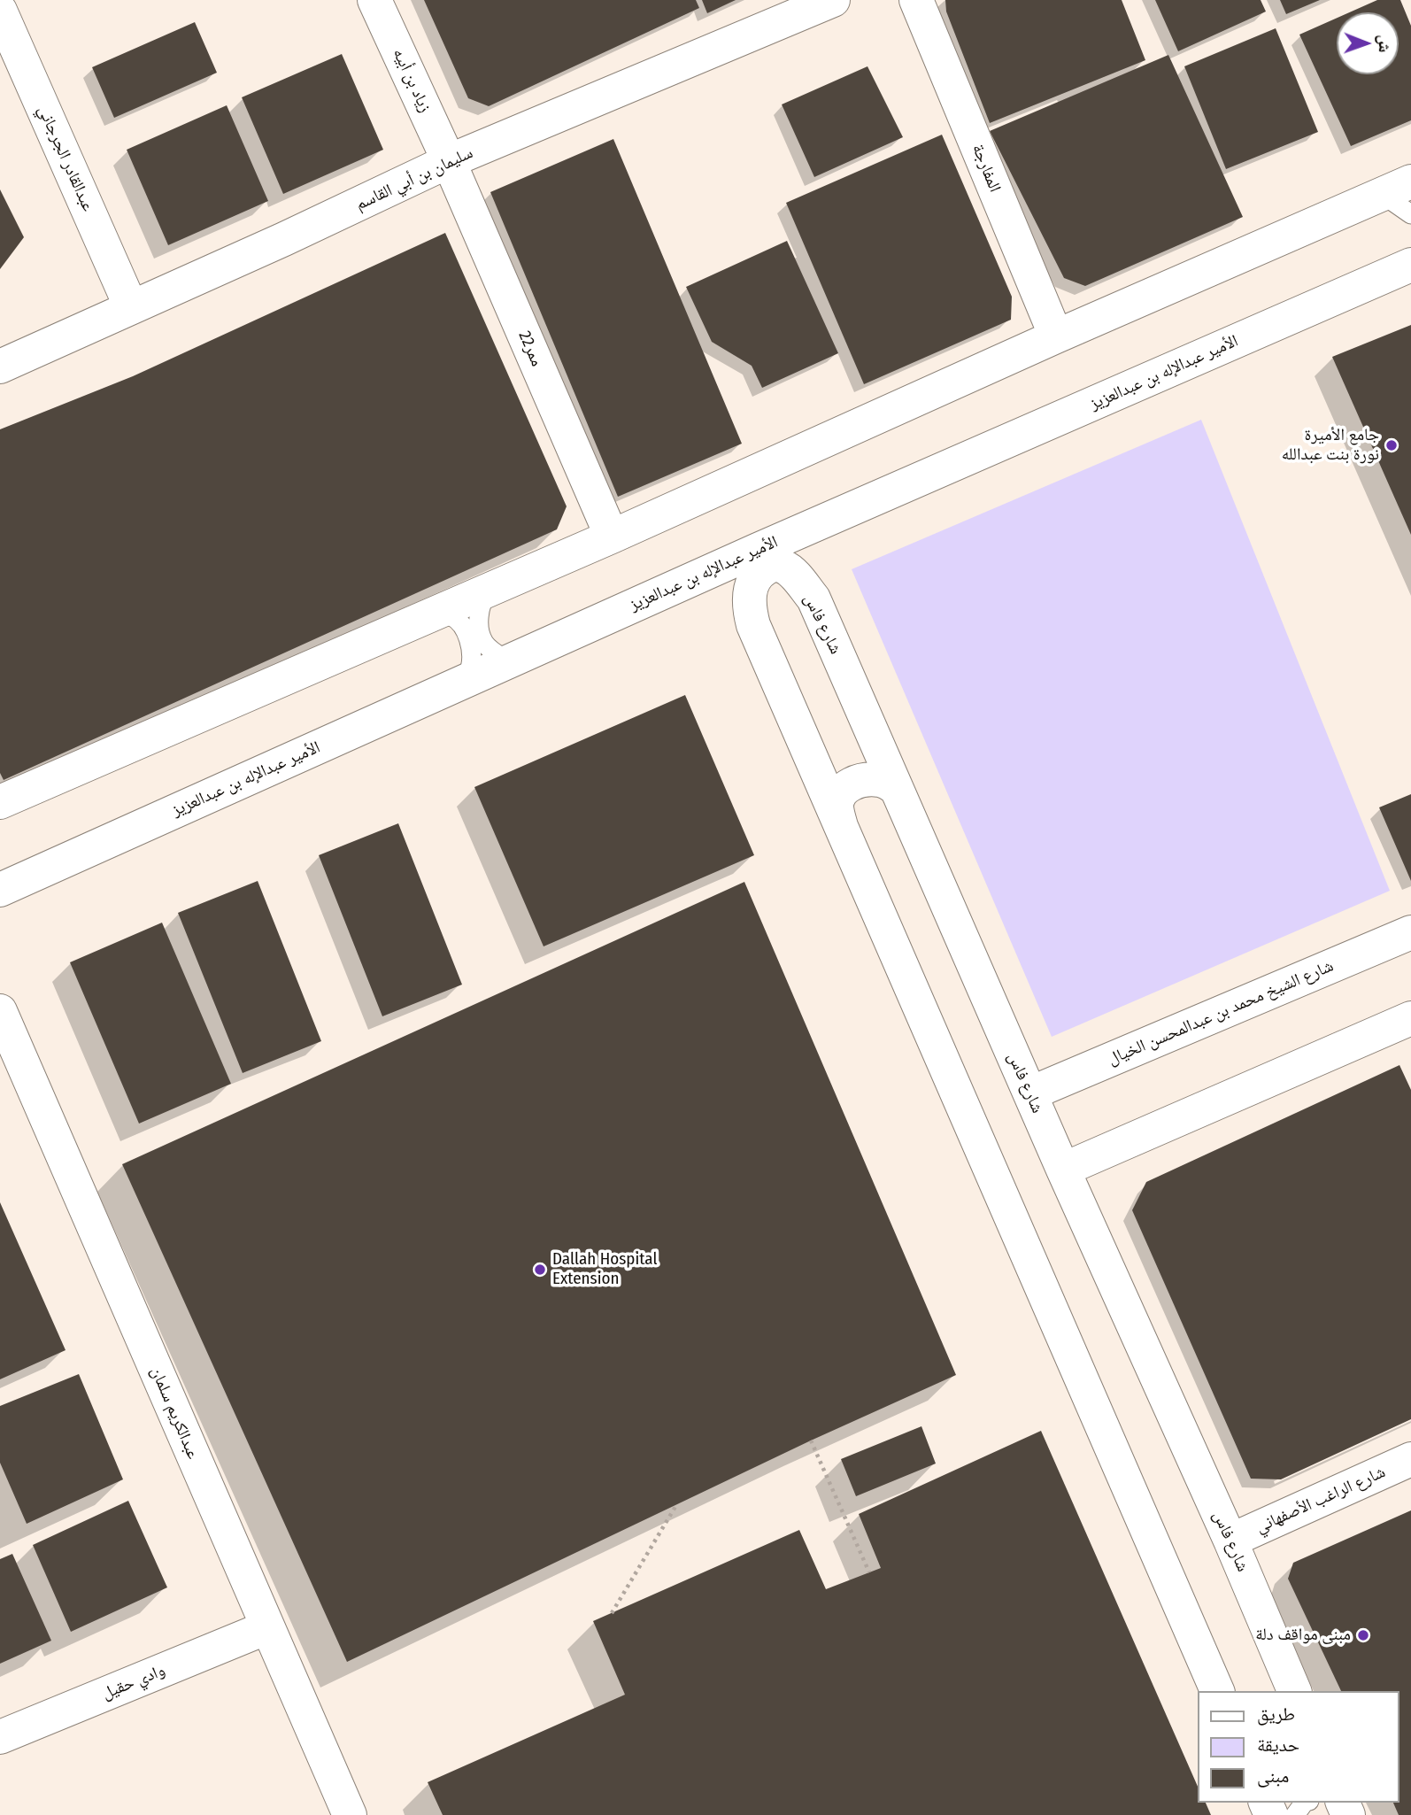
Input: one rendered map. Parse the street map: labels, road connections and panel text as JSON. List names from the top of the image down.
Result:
{
  "streets": {
    "street": [
      "زياد بن أبيه",
      "عبدالقادر الجرجاني",
      "المفارجة",
      "سليمان بن أبي القاسم",
      "ممر22",
      "الأمير عبدالإله بن عبدالعزيز",
      "شارع فاس",
      "شارع الشيخ محمد بن عبدالمحسن الخيال",
      "عبدالكريم سلمان",
      "شارع الراغب الأصفهاني",
      "وادي حقيل"
    ]
  },
  "crossings": [
    ["زياد بن أبيه", "سليمان بن أبي القاسم"],
    ["زياد بن أبيه", "ممر22"],
    ["عبدالقادر الجرجاني", "سليمان بن أبي القاسم"],
    ["سليمان بن أبي القاسم", "ممر22"],
    ["شارع فاس", "شارع الشيخ محمد بن عبدالمحسن الخيال"],
    ["شارع فاس", "شارع الراغب الأصفهاني"],
    ["عبدالكريم سلمان", "وادي حقيل"]
  ],
  "places": ["جامع الأميرة نورة بنت عبدالله", "Dallah Hospital Extension", "مبنى مواقف دلة"],
  "legend": ["طريق", "حديقة", "مبنى"],
  "north": "right"
}
